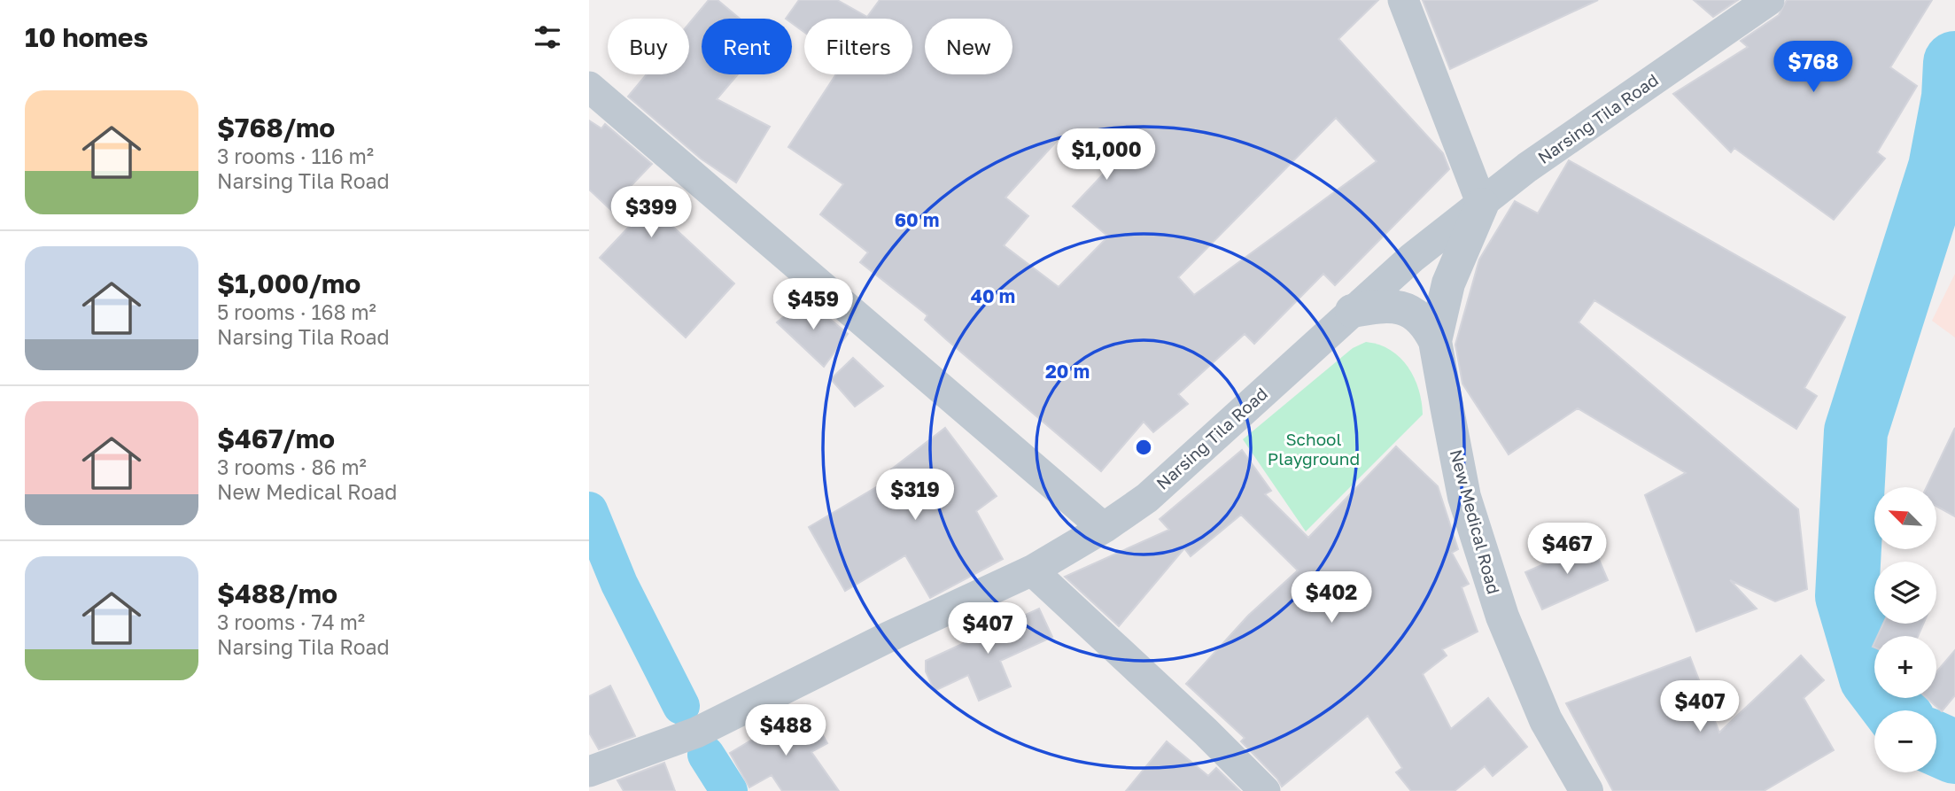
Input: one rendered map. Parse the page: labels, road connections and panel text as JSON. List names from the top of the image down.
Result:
{
  "streets": {
    "street": ["Narsing Tila Road", "New Medical Road"]
  },
  "crossings": [
    ["Narsing Tila Road", "New Medical Road"]
  ],
  "parks": ["School Playground"],
  "north": "top left",
  "page": {
    "heading": "10 homes",
    "chip": [
      "Buy",
      "Rent",
      "Filters",
      "New"
    ],
    "price": [
      "$768",
      "$1,000",
      "$399",
      "$459",
      "$319",
      "$467",
      "$402",
      "$407",
      "$407",
      "$488"
    ],
    "list": [
      {
        "name": "$768/mo",
        "note": "3 rooms · 116 m² · Narsing Tila Road"
      },
      {
        "name": "$1,000/mo",
        "note": "5 rooms · 168 m² · Narsing Tila Road"
      },
      {
        "name": "$467/mo",
        "note": "3 rooms · 86 m² · New Medical Road"
      },
      {
        "name": "$488/mo",
        "note": "3 rooms · 74 m² · Narsing Tila Road"
      }
    ],
    "map_buttons": ["+", "−"]
  },
  "rings": ["60 m", "40 m", "20 m"]
}
